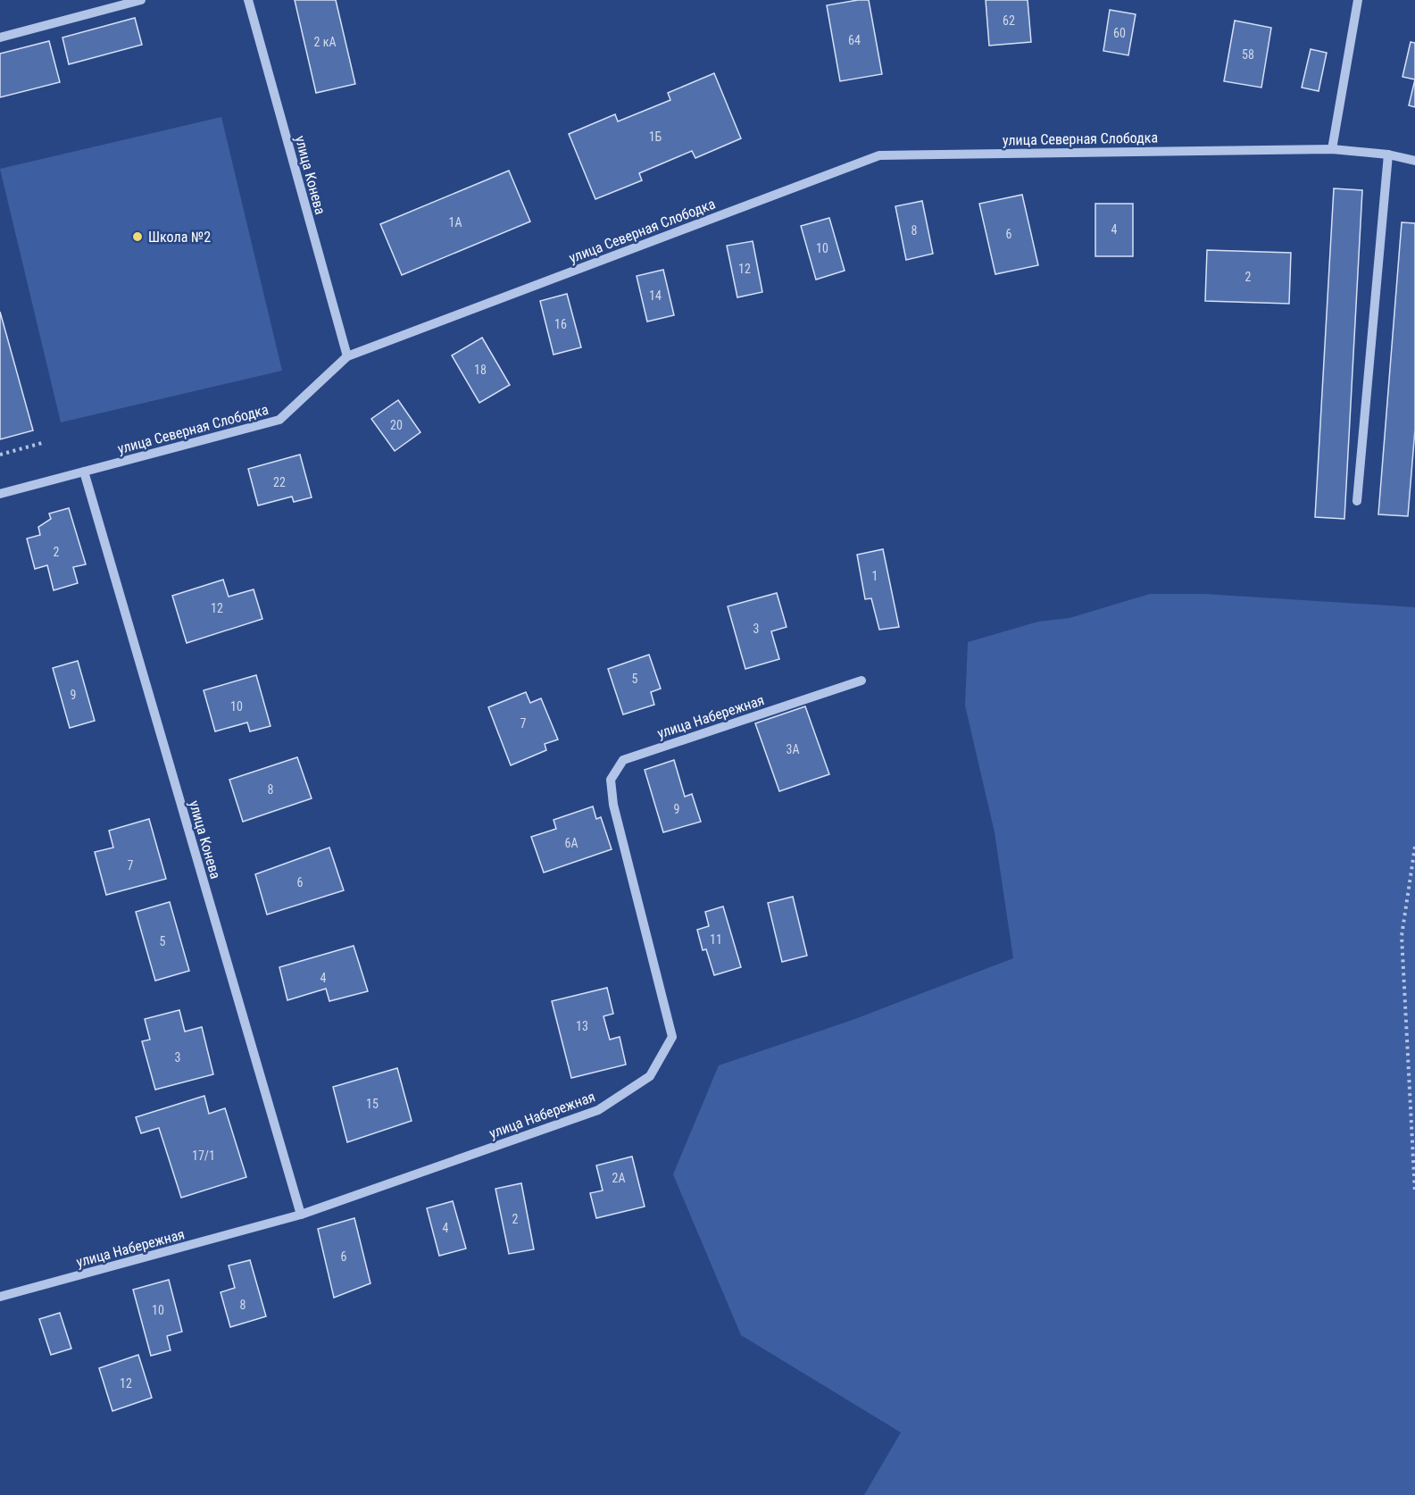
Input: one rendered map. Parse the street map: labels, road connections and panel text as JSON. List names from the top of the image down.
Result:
{
  "streets": {
    "street": ["улица Северная Слободка", "улица Конева", "улица Набережная"]
  },
  "crossings": [
    ["улица Северная Слободка", "улица Конева"],
    ["улица Конева", "улица Набережная"]
  ],
  "places": ["Школа №2"],
  "house_numbers": [
    "62",
    "60",
    "64",
    "2 кА",
    "58",
    "1Б",
    "1А",
    "4",
    "8",
    "6",
    "10",
    "12",
    "2",
    "14",
    "16",
    "18",
    "20",
    "22",
    "2",
    "1",
    "12",
    "3",
    "5",
    "9",
    "10",
    "7",
    "3А",
    "8",
    "9",
    "6А",
    "7",
    "6",
    "11",
    "5",
    "4",
    "13",
    "3",
    "15",
    "17/1",
    "2А",
    "2",
    "4",
    "6",
    "8",
    "10",
    "12"
  ]
}
